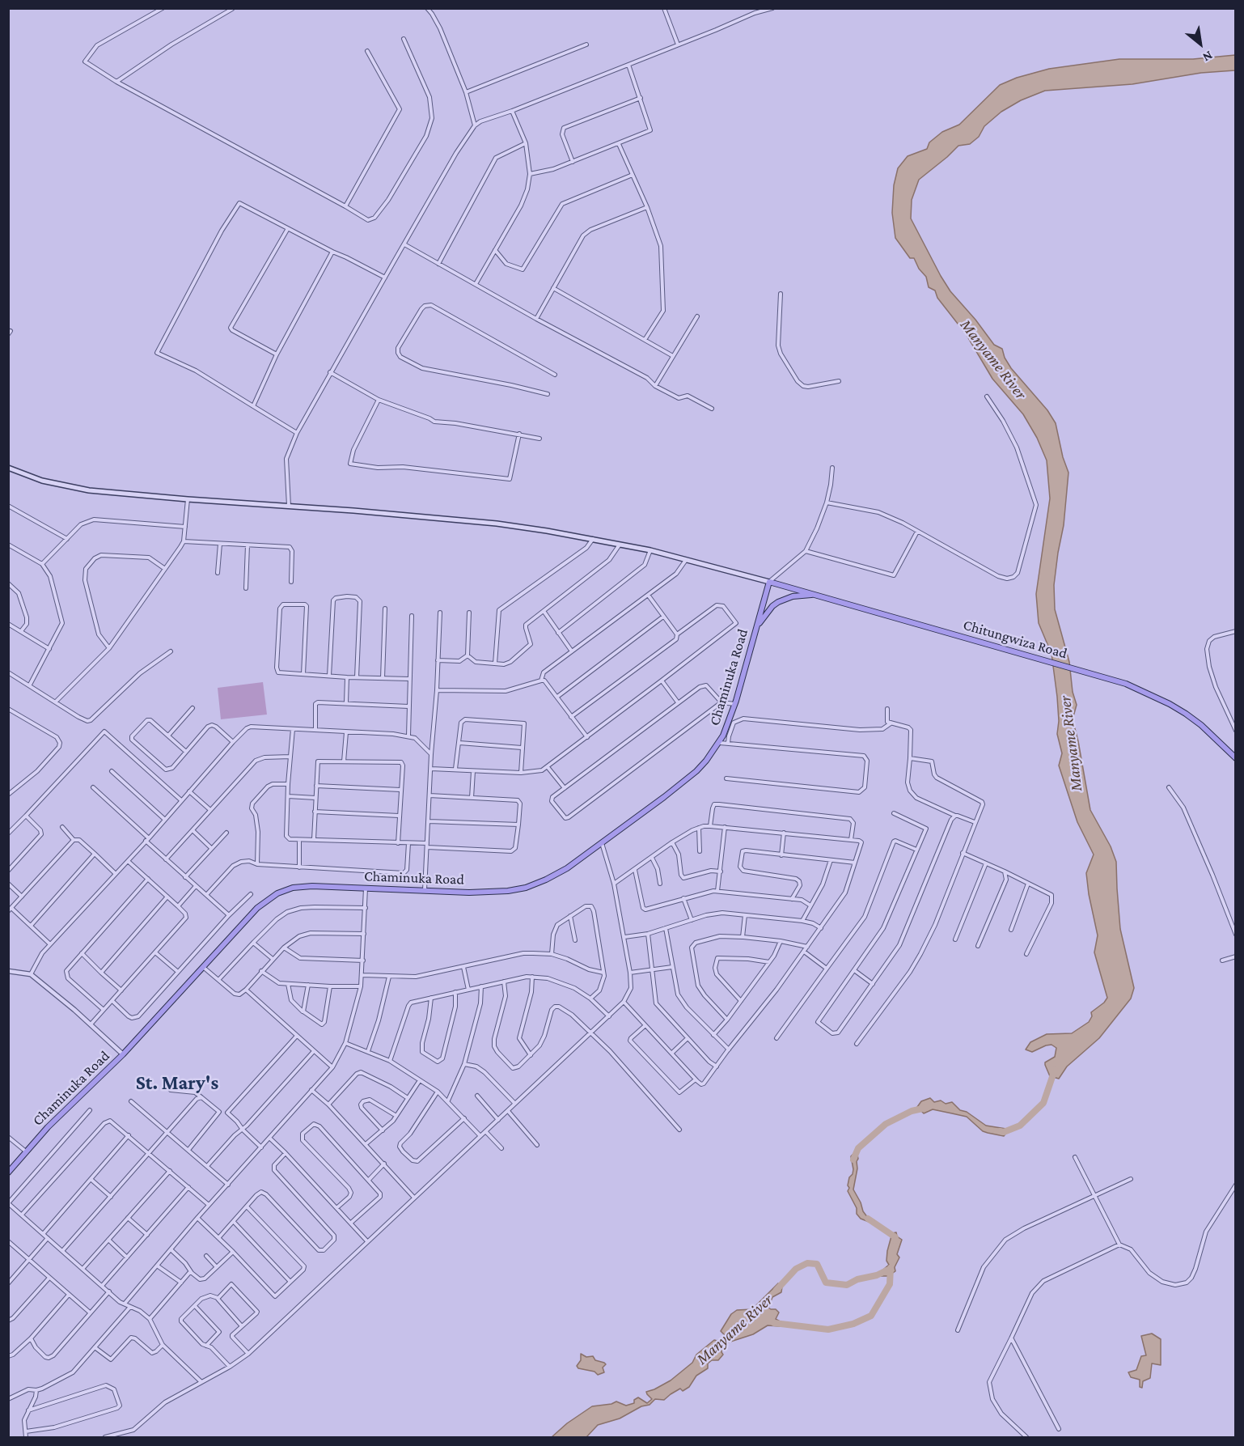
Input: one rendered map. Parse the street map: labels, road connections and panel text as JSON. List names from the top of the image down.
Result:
{
  "streets": {
    "main road": ["Chitungwiza Road", "Chaminuka Road"]
  },
  "crossings": [
    ["Chitungwiza Road", "Chaminuka Road"]
  ],
  "districts": ["St. Mary's"],
  "water": ["Manyame River"],
  "north": "bottom right"
}
